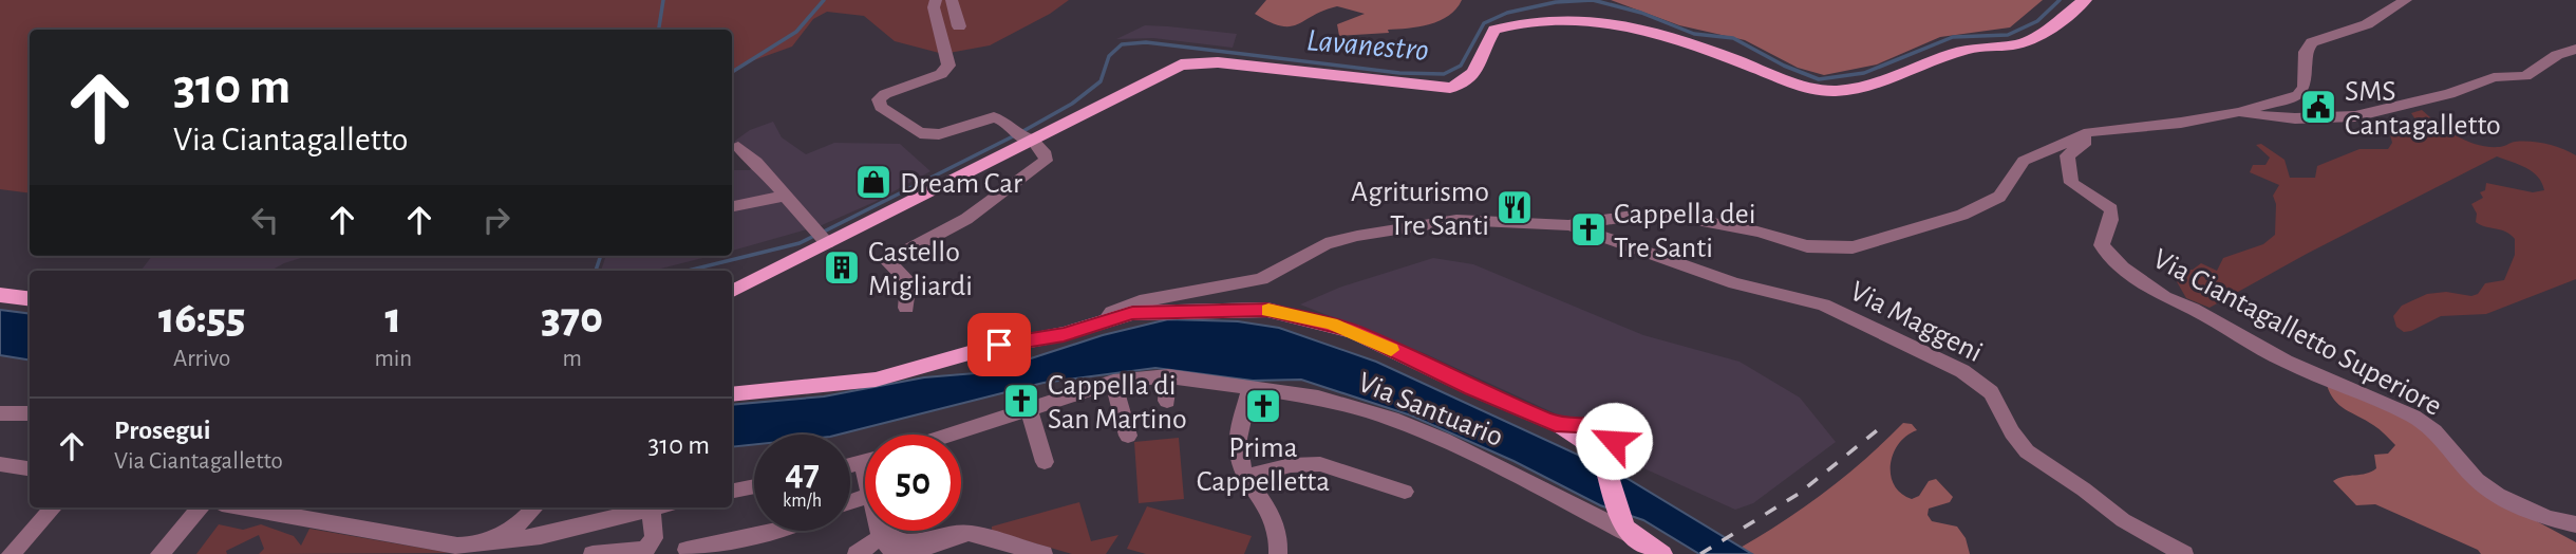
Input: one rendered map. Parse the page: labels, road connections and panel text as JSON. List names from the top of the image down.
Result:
{
  "streets": {
    "main road": ["Via Santuario"],
    "street": ["Via Maggeni", "Via Ciantagalletto Superiore"]
  },
  "water": ["Lavanestro"],
  "places": {
    "public building": ["SMS Cantagalletto"],
    "shop": ["Dream Car"],
    "restaurant": ["Agriturismo Tre Santi"],
    "church": ["Cappella dei Tre Santi", "Cappella di San Martino", "Prima Cappelletta"],
    "building": ["Castello Migliardi"]
  },
  "page": {
    "turn": ["310 m", "Via Ciantagalletto"],
    "eta": [
      "16:55",
      "Arrivo",
      "1",
      "min",
      "370",
      "m"
    ],
    "list": [
      {
        "name": "Prosegui",
        "note": "Via Ciantagalletto",
        "value": "310 m"
      }
    ],
    "speed": "47 km/h",
    "limit": "50"
  }
}
